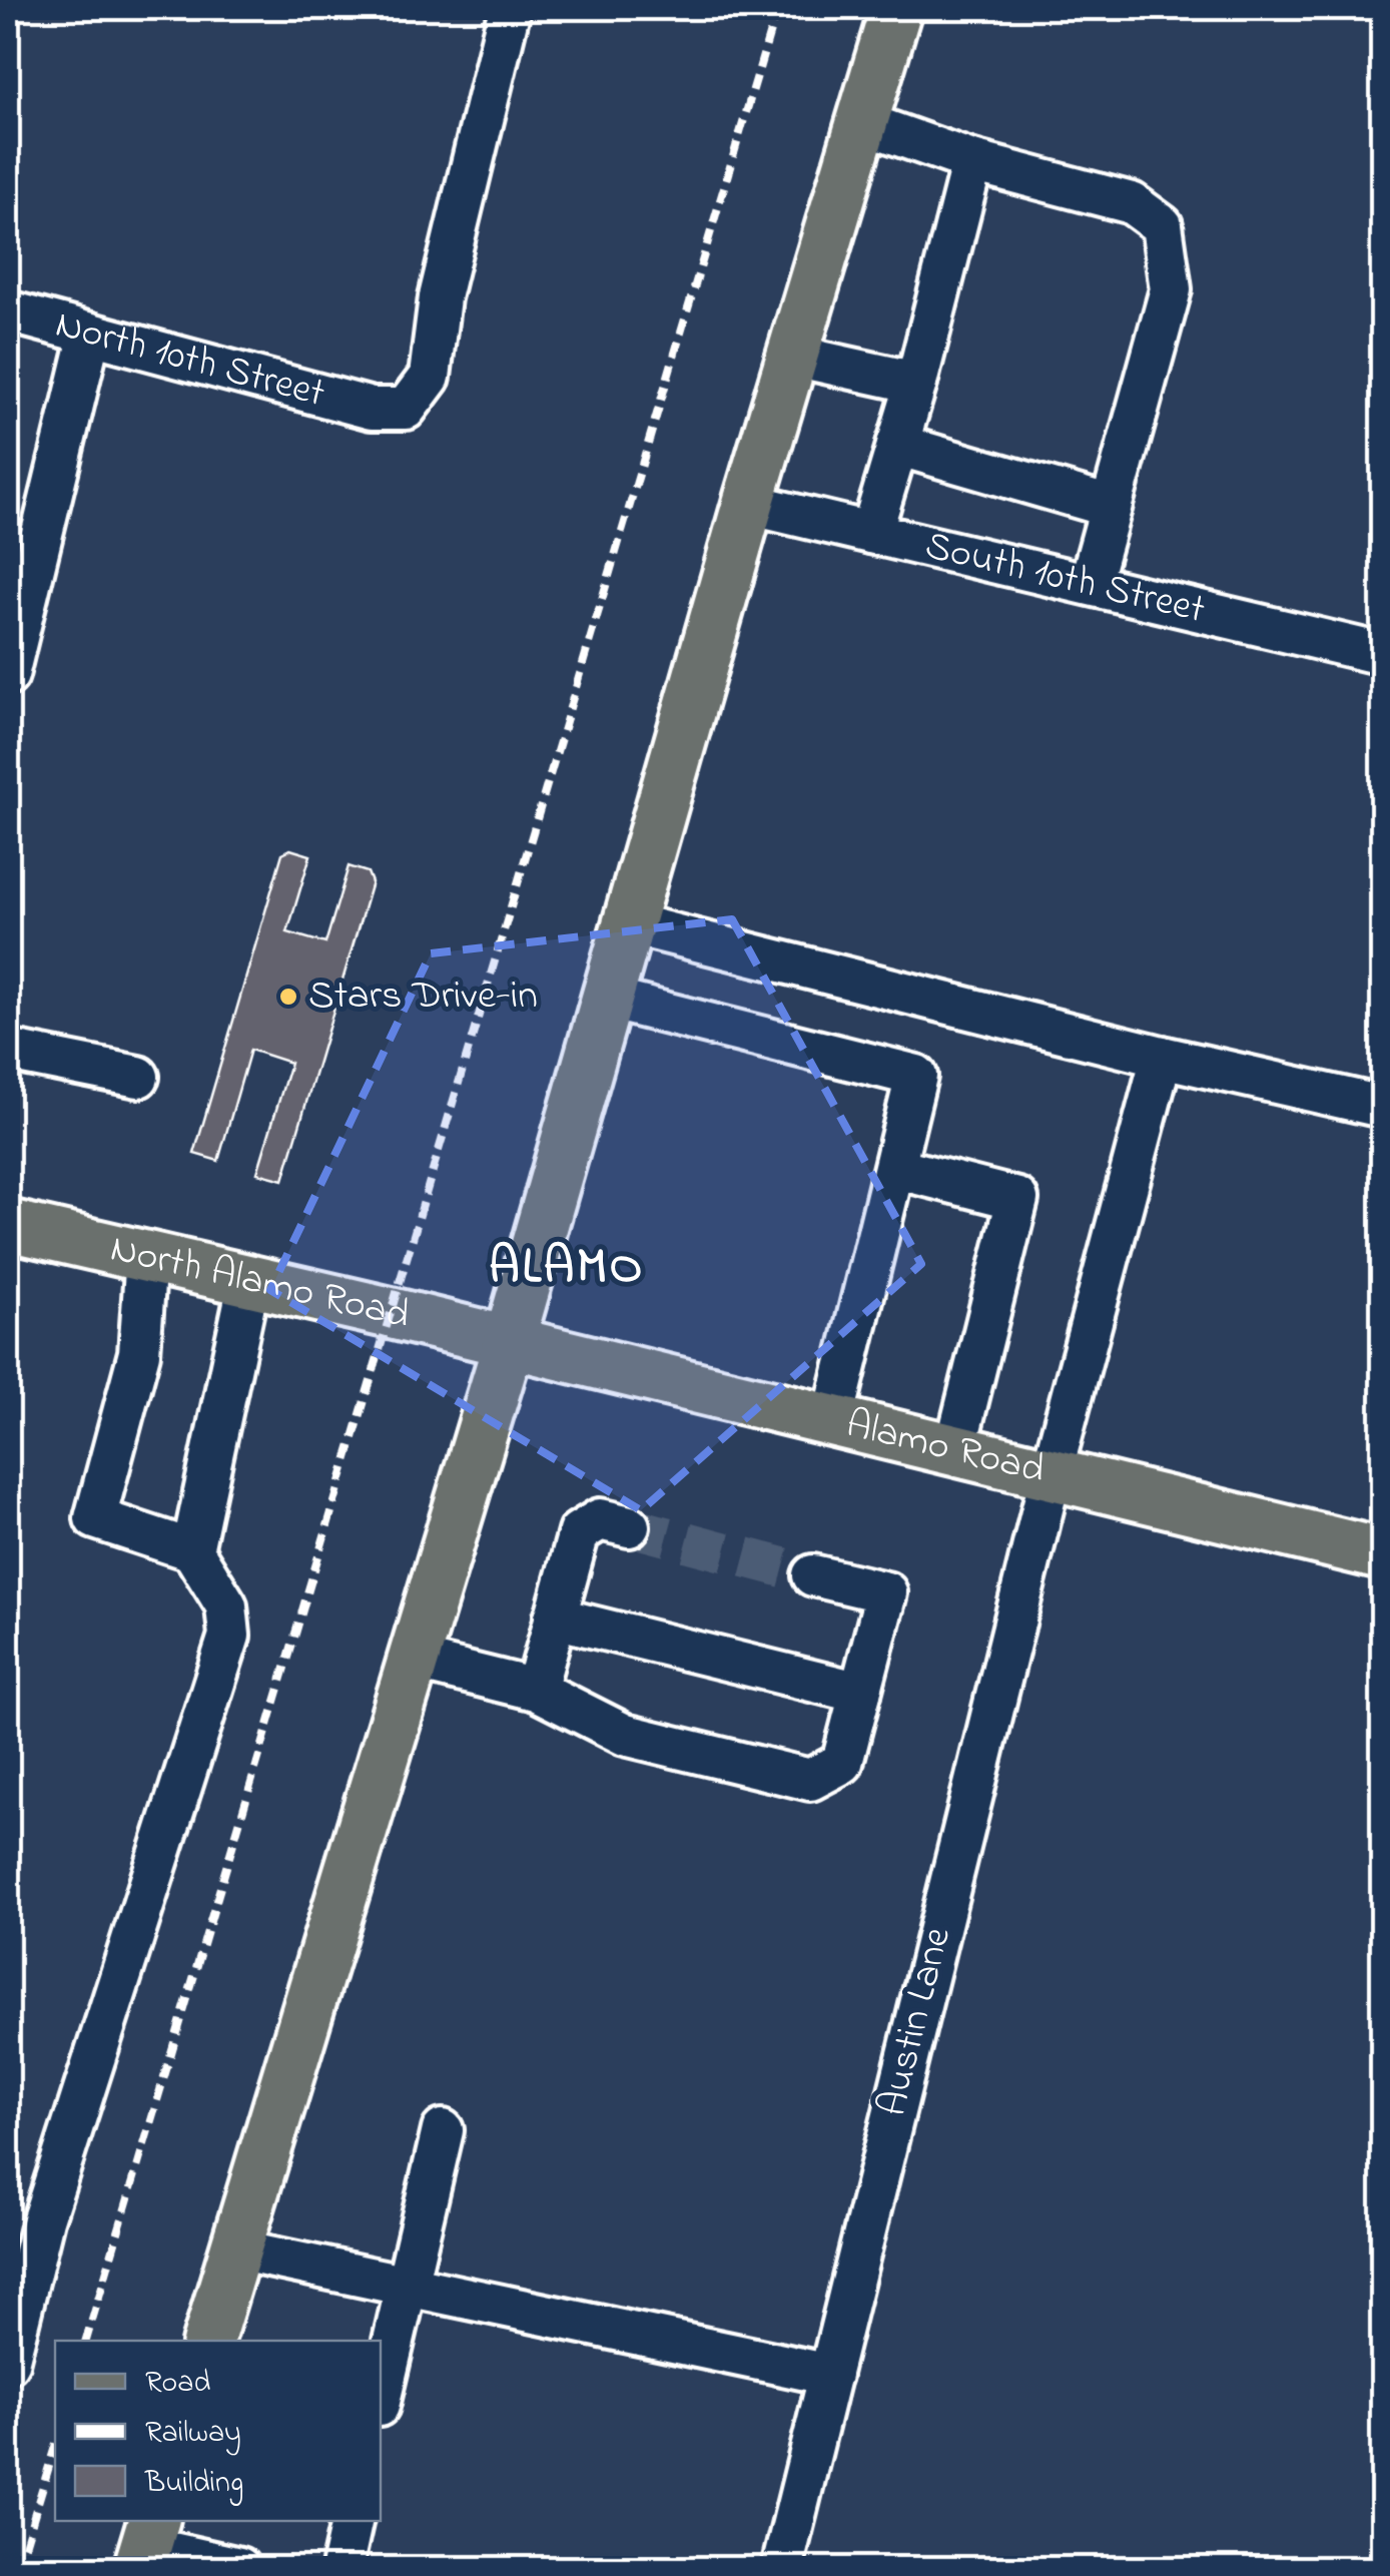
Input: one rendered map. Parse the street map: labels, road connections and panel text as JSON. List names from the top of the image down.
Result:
{
  "streets": {
    "main road": ["North Alamo Road", "Alamo Road"],
    "street": ["North 10th Street", "South 10th Street", "Austin Lane"]
  },
  "crossings": [
    ["North Alamo Road", "Alamo Road"],
    ["Alamo Road", "Austin Lane"]
  ],
  "districts": ["ALAMO"],
  "places": ["Stars Drive-in"],
  "legend": ["Road", "Railway", "Building"]
}
